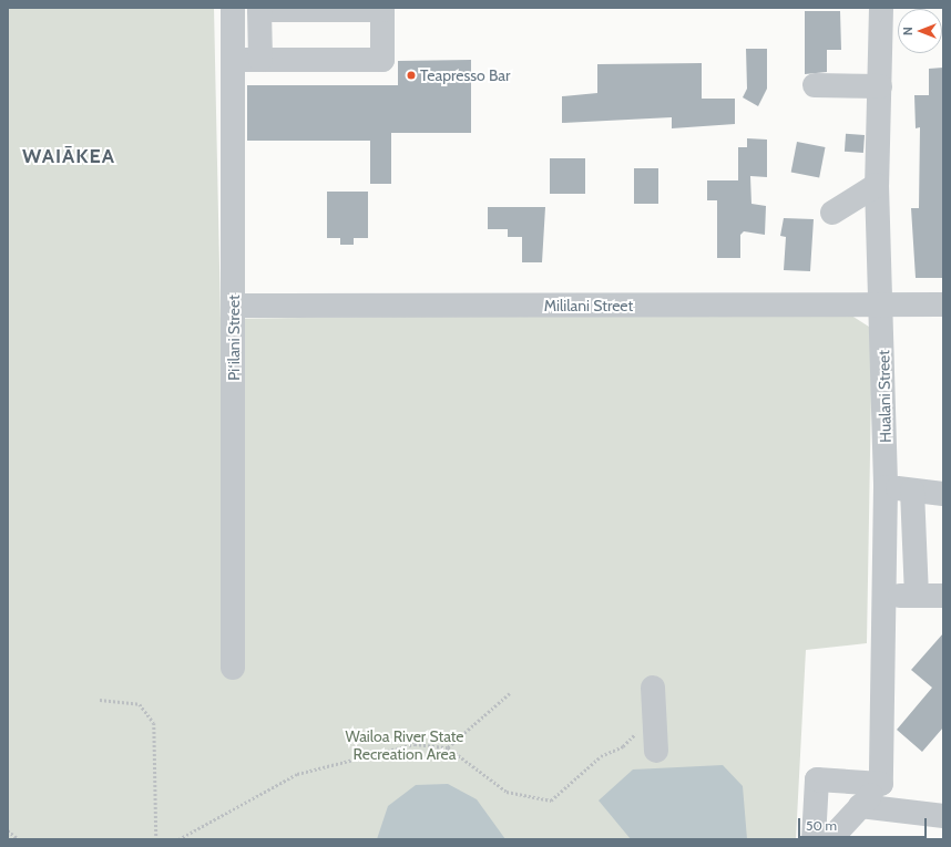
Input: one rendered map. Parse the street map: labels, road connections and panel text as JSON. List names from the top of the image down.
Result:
{
  "streets": {
    "street": ["Mililani Street", "Pi‘ilani Street", "Hualani Street"]
  },
  "crossings": [
    ["Mililani Street", "Pi‘ilani Street"],
    ["Mililani Street", "Hualani Street"]
  ],
  "districts": ["WAIĀKEA"],
  "parks": ["Wailoa River State Recreation Area"],
  "places": ["Teapresso Bar"],
  "scale_bar": "50 m",
  "north": "left"
}
